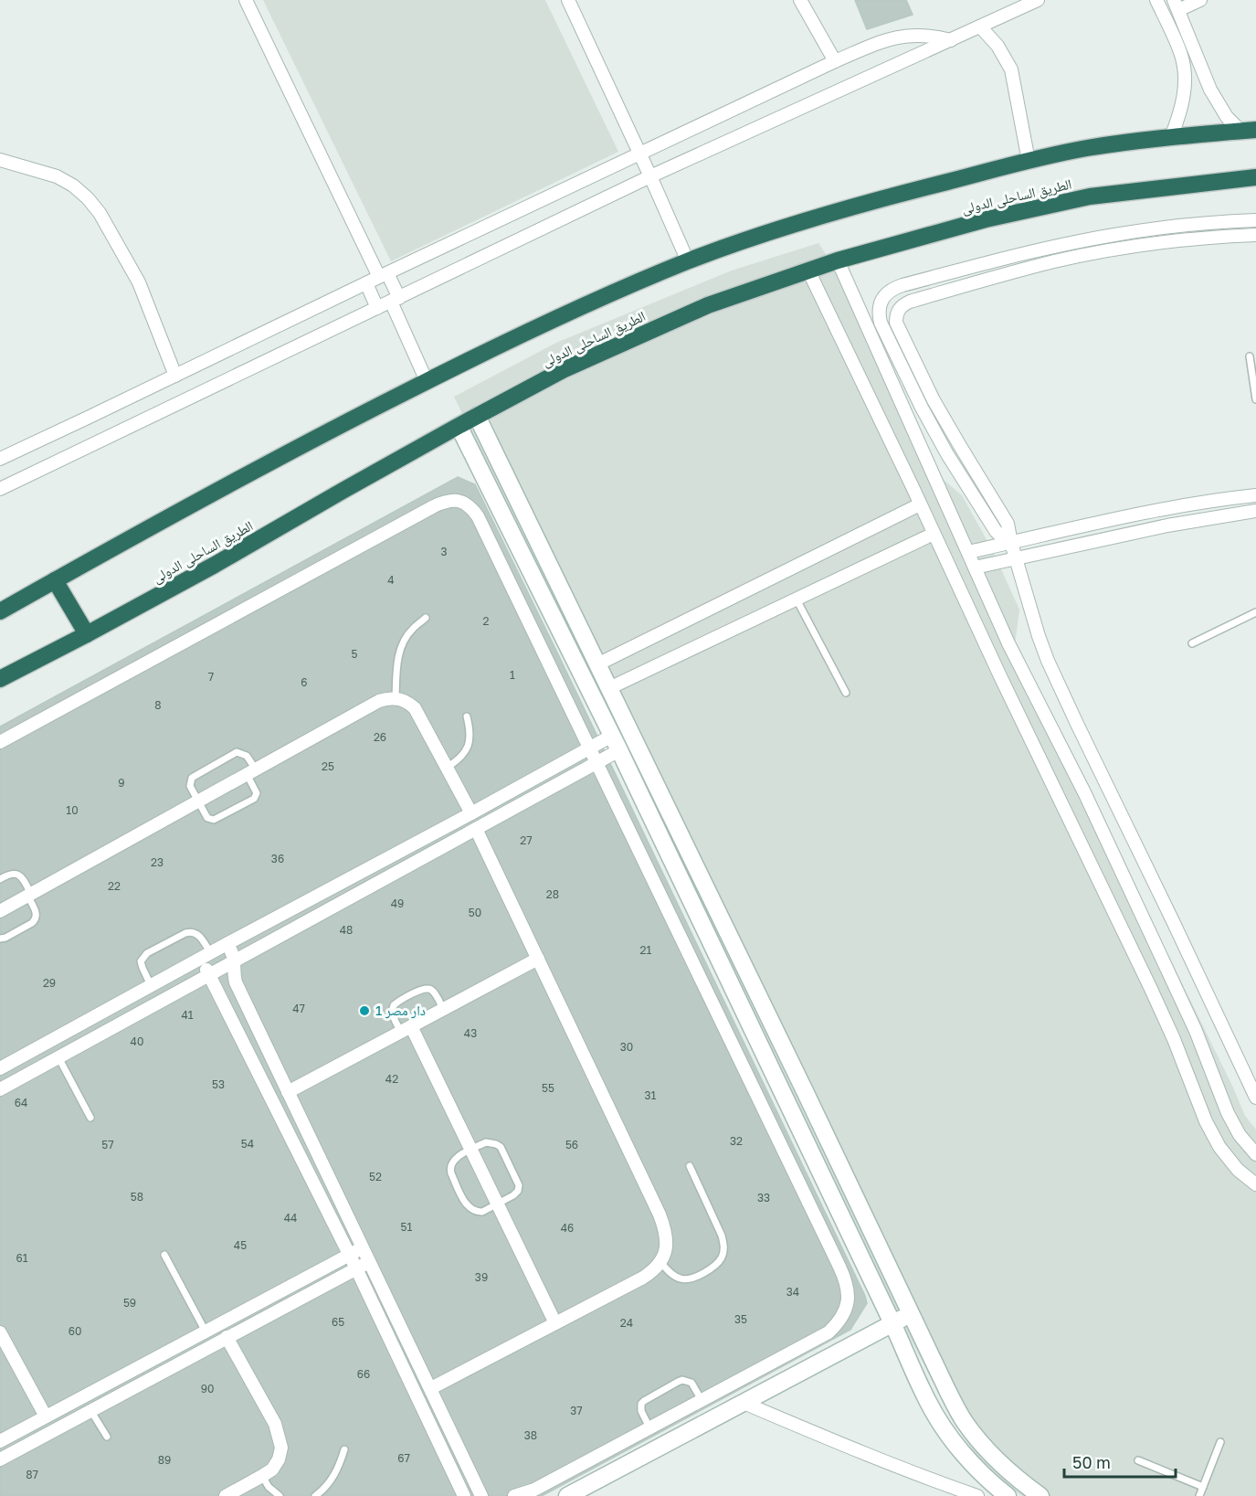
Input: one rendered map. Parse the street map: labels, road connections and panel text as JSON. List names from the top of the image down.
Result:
{
  "streets": {
    "highway": ["الطريق الساحلى الدولى"]
  },
  "places": ["دار مصر 1"],
  "house_numbers": [
    "3",
    "4",
    "2",
    "5",
    "1",
    "7",
    "6",
    "8",
    "26",
    "25",
    "9",
    "10",
    "27",
    "36",
    "23",
    "22",
    "28",
    "49",
    "50",
    "48",
    "21",
    "29",
    "47",
    "41",
    "43",
    "40",
    "30",
    "42",
    "53",
    "55",
    "31",
    "64",
    "32",
    "54",
    "57",
    "56",
    "52",
    "58",
    "33",
    "44",
    "51",
    "46",
    "45",
    "61",
    "39",
    "34",
    "59",
    "35",
    "65",
    "24",
    "60",
    "66",
    "90",
    "37",
    "38",
    "67",
    "89",
    "87"
  ],
  "scale_bar": "50 m"
}
